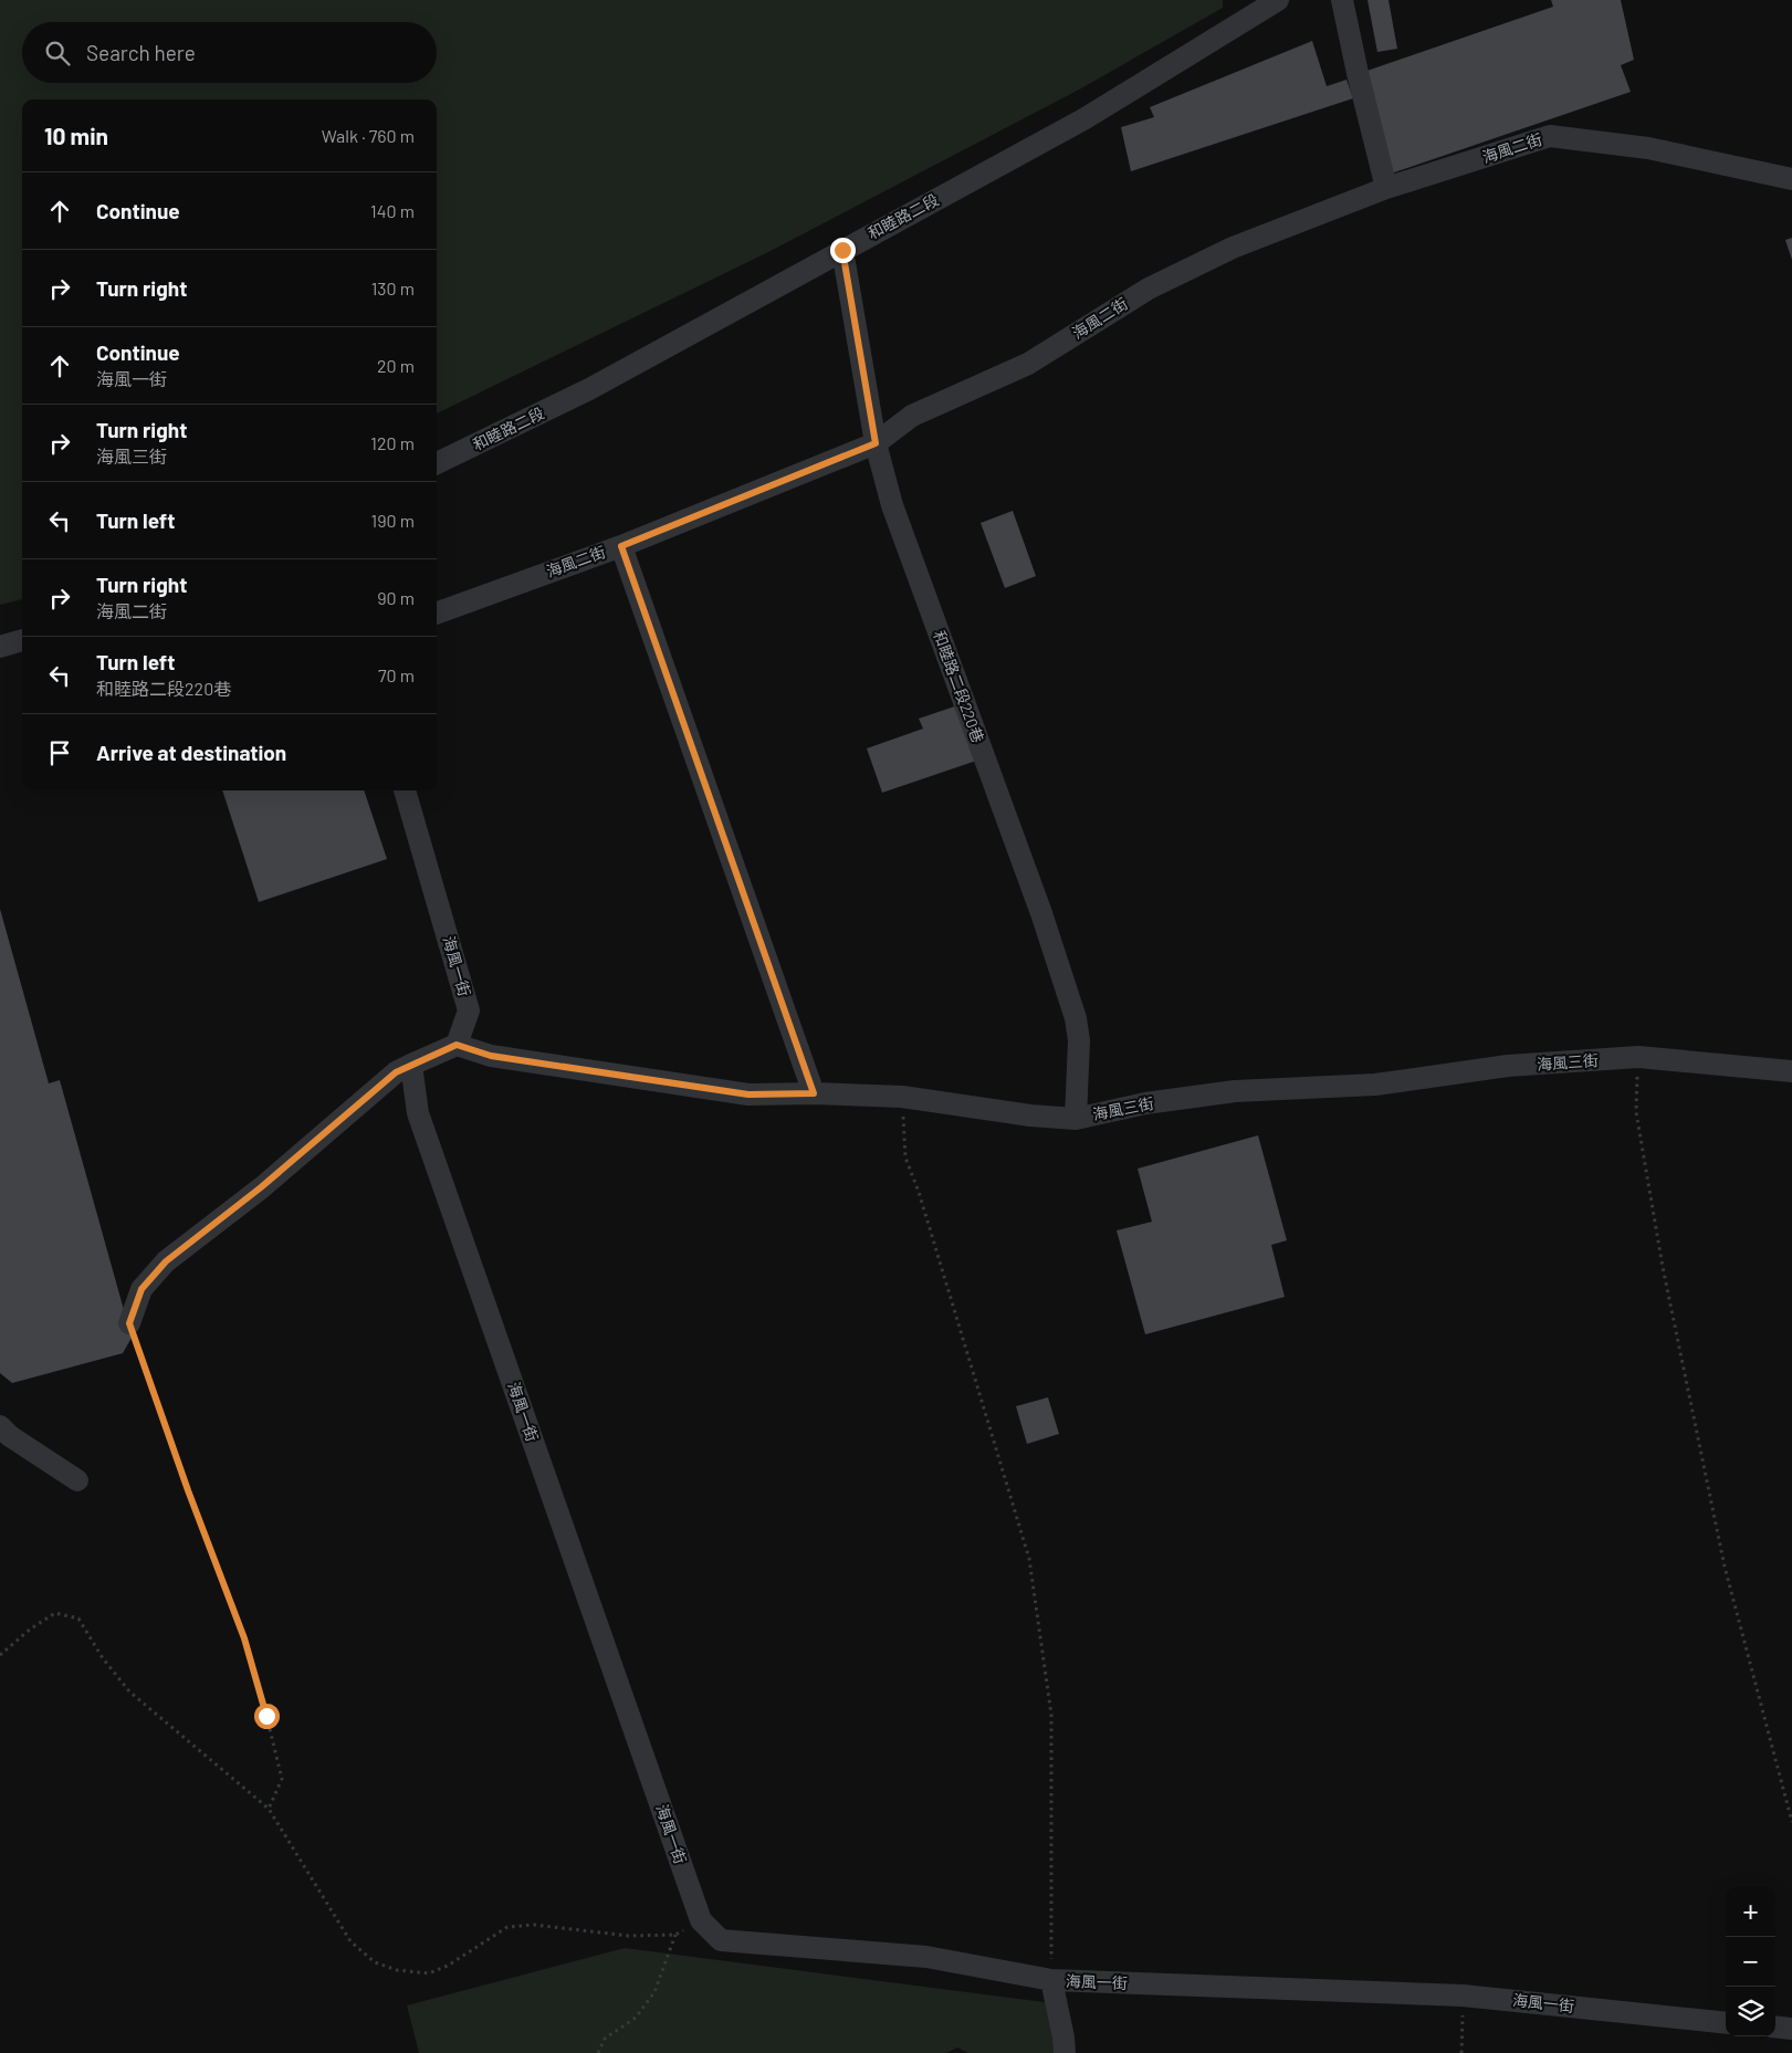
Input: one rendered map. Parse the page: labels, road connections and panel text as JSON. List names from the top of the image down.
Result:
{
  "streets": {
    "street": [
      "海風二街",
      "和睦路二段",
      "和睦路二段220巷",
      "海風一街",
      "海風三街"
    ]
  },
  "crossings": [
    ["海風二街", "和睦路二段220巷"],
    ["和睦路二段", "和睦路二段220巷"],
    ["和睦路二段220巷", "海風三街"],
    ["海風一街", "海風三街"]
  ],
  "page": {
    "search": "Search here",
    "heading": ["10 min", "Walk · 760 m"],
    "list": [
      ["Continue", "140 m"],
      ["Turn right", "130 m"],
      ["Continue", "海風一街", "20 m"],
      ["Turn right", "海風三街", "120 m"],
      ["Turn left", "190 m"],
      ["Turn right", "海風二街", "90 m"],
      ["Turn left", "和睦路二段220巷", "70 m"],
      "Arrive at destination"
    ],
    "map_buttons": ["+", "−"]
  }
}
